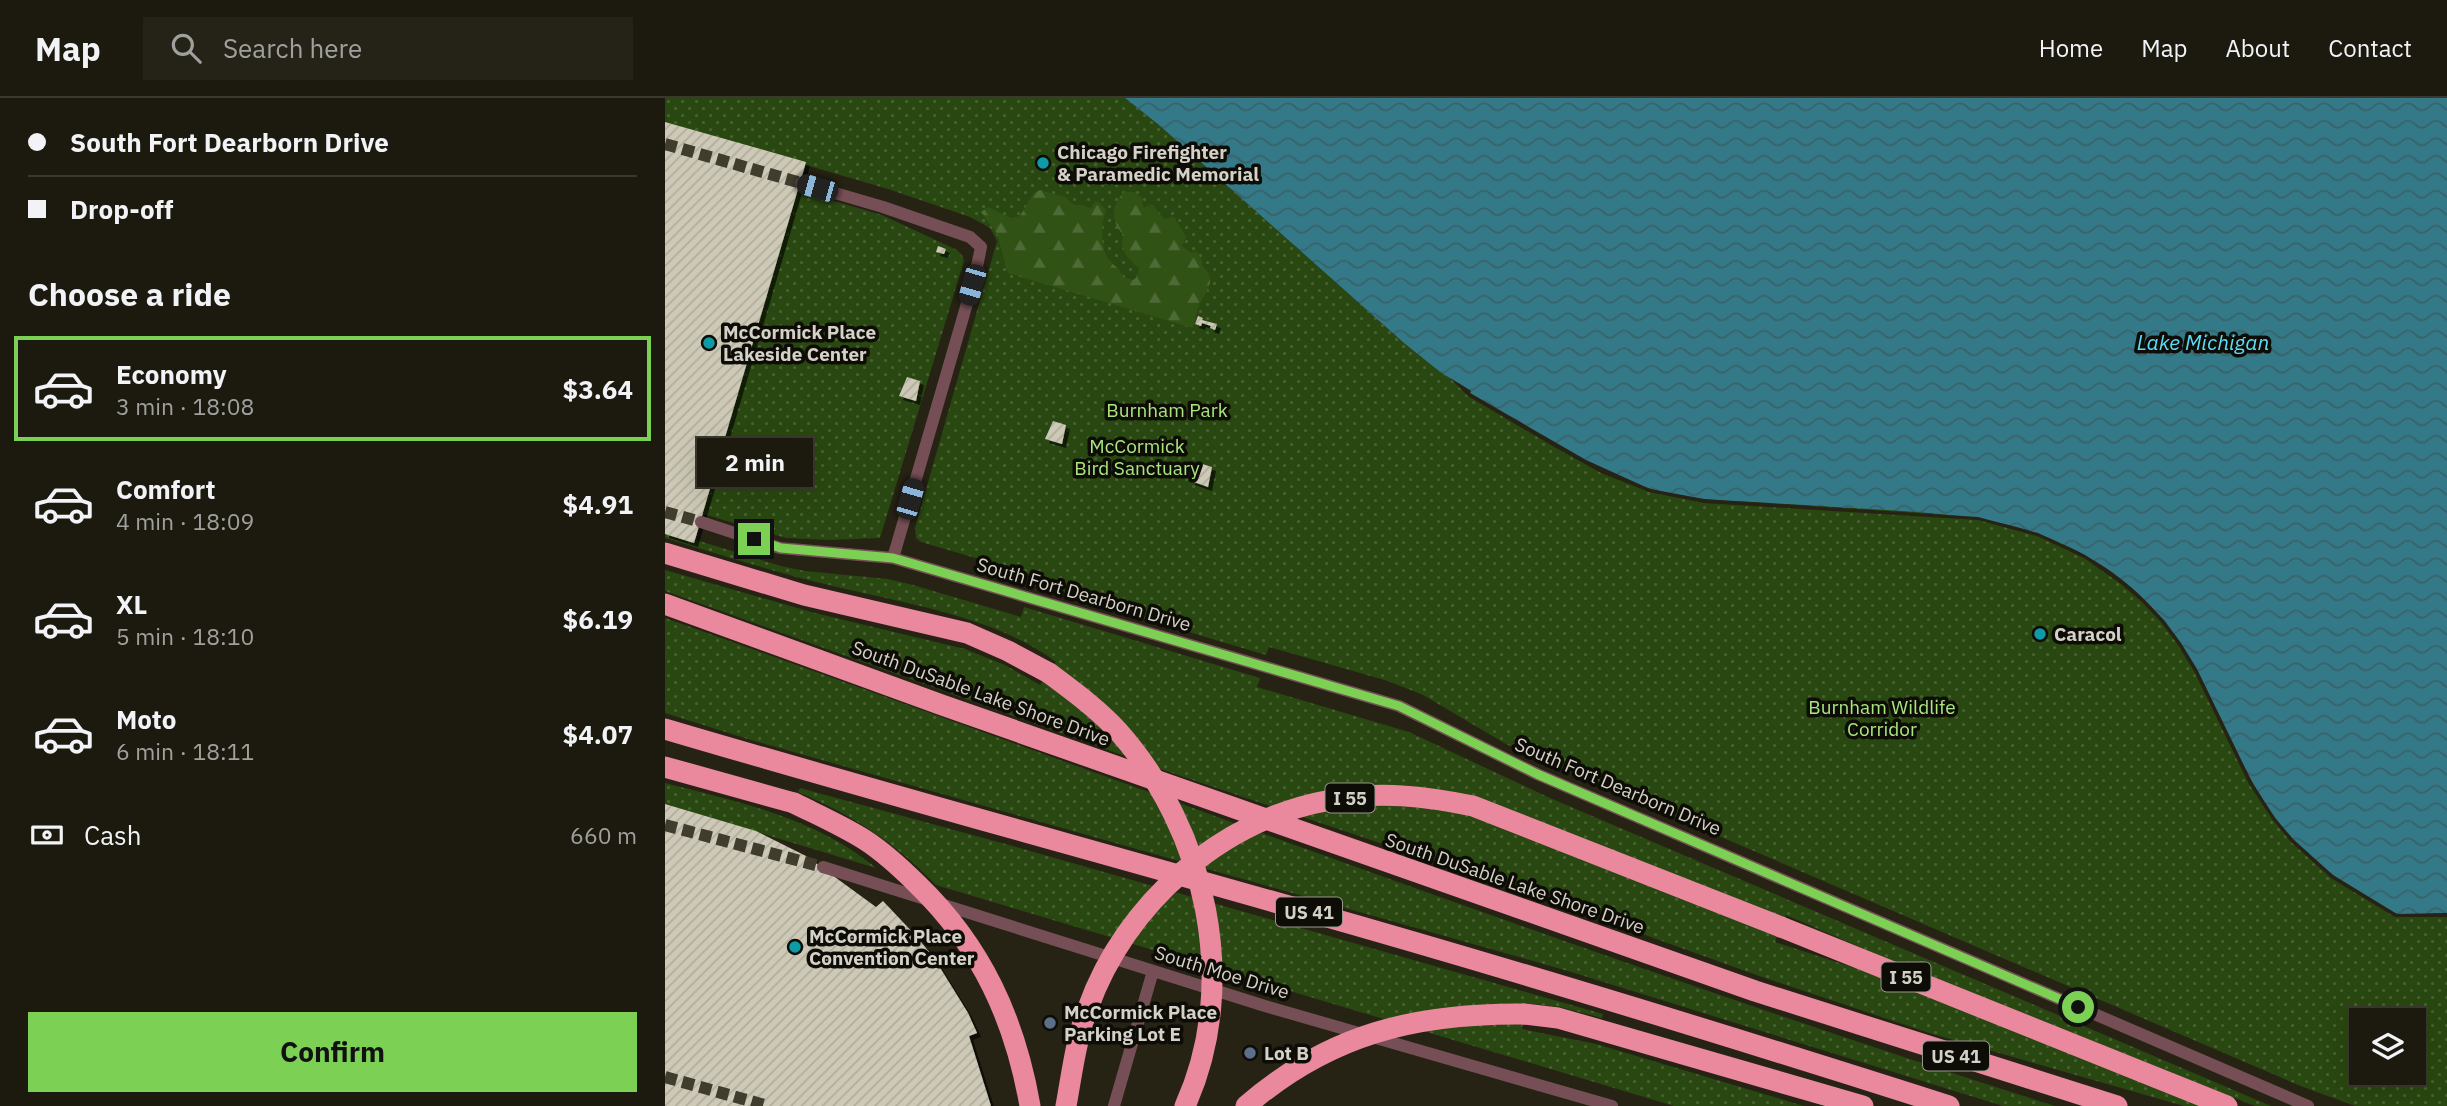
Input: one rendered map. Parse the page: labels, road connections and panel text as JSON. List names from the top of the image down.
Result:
{
  "streets": {
    "highway": ["South DuSable Lake Shore Drive", "I 55", "US 41"],
    "street": ["South Fort Dearborn Drive", "South Moe Drive"]
  },
  "water": ["Lake Michigan"],
  "parks": ["Burnham Park", "McCormick Bird Sanctuary", "Burnham Wildlife Corridor"],
  "places": [
    "Chicago Firefighter & Paramedic Memorial",
    "McCormick Place Lakeside Center",
    "Caracol",
    "McCormick Place Convention Center",
    "McCormick Place Parking Lot E",
    "Lot B"
  ],
  "page": {
    "header": "Map",
    "search": "Search here",
    "nav": [
      "Home",
      "Map",
      "About",
      "Contact"
    ],
    "banner": ["South Fort Dearborn Drive", "Drop-off"],
    "heading": "Choose a ride",
    "list": [
      {
        "name": "Economy",
        "note": "3 min · 18:08",
        "value": "$3.64"
      },
      {
        "name": "Comfort",
        "note": "4 min · 18:09",
        "value": "$4.91"
      },
      {
        "name": "XL",
        "note": "5 min · 18:10",
        "value": "$6.19"
      },
      {
        "name": "Moto",
        "note": "6 min · 18:11",
        "value": "$4.07"
      }
    ],
    "bubble": "2 min",
    "pay": ["Cash", "660 m"],
    "buttons": "Confirm"
  }
}
